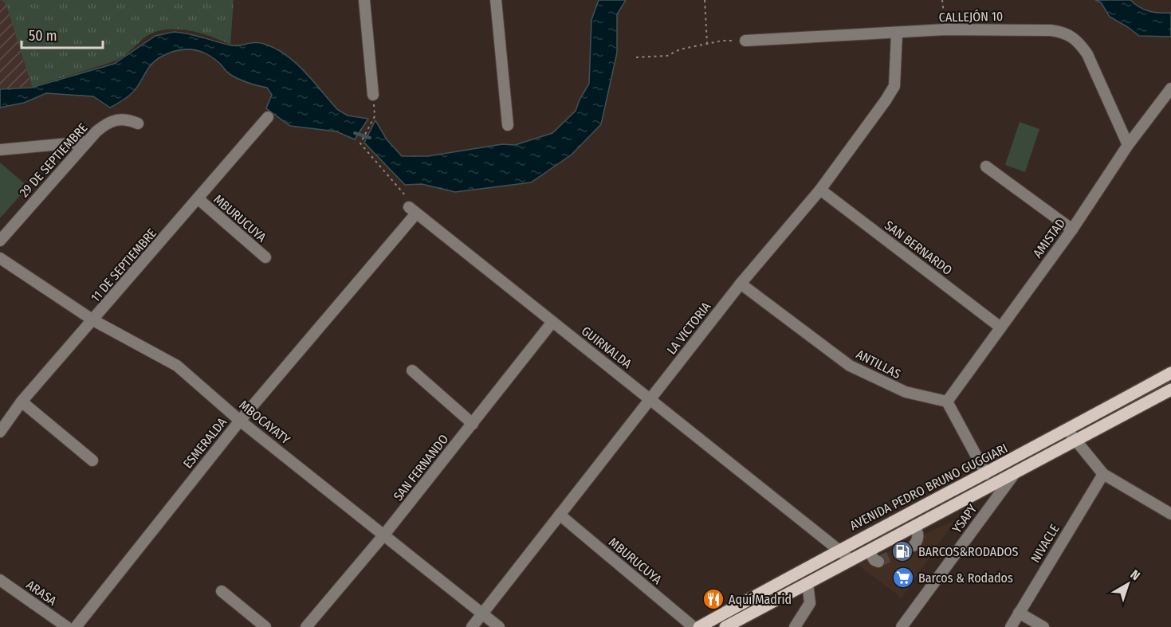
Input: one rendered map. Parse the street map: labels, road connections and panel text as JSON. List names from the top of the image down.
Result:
{
  "streets": {
    "main road": ["AVENIDA PEDRO BRUNO GUGGIARI"],
    "street": [
      "CALLEJÓN 10",
      "29 DE SEPTIEMBRE",
      "MBURUCUYA",
      "AMISTAD",
      "SAN BERNARDO",
      "11 DE SEPTIEMBRE",
      "LA VICTORIA",
      "GUIRNALDA",
      "ANTILLAS",
      "MBOCAYATY",
      "ESMERALDA",
      "SAN FERNANDO",
      "YSAPY",
      "NIVACLE",
      "ARASA"
    ]
  },
  "crossings": [
    ["CALLEJÓN 10", "AMISTAD"],
    ["CALLEJÓN 10", "LA VICTORIA"],
    ["MBURUCUYA", "11 DE SEPTIEMBRE"],
    ["MBURUCUYA", "LA VICTORIA"],
    ["AMISTAD", "SAN BERNARDO"],
    ["AMISTAD", "ANTILLAS"],
    ["SAN BERNARDO", "LA VICTORIA"],
    ["11 DE SEPTIEMBRE", "MBOCAYATY"],
    ["LA VICTORIA", "GUIRNALDA"],
    ["LA VICTORIA", "ANTILLAS"],
    ["LA VICTORIA", "MBOCAYATY"],
    ["GUIRNALDA", "ESMERALDA"],
    ["GUIRNALDA", "SAN FERNANDO"],
    ["GUIRNALDA", "AVENIDA PEDRO BRUNO GUGGIARI"],
    ["MBOCAYATY", "ESMERALDA"],
    ["MBOCAYATY", "SAN FERNANDO"],
    ["AVENIDA PEDRO BRUNO GUGGIARI", "YSAPY"]
  ],
  "places": {
    "fuel station": ["BARCOS&RODADOS"],
    "supermarket": ["Barcos & Rodados"],
    "restaurant": ["Aquí Madrid"]
  },
  "scale_bar": "50 m",
  "north": "top right"
}
